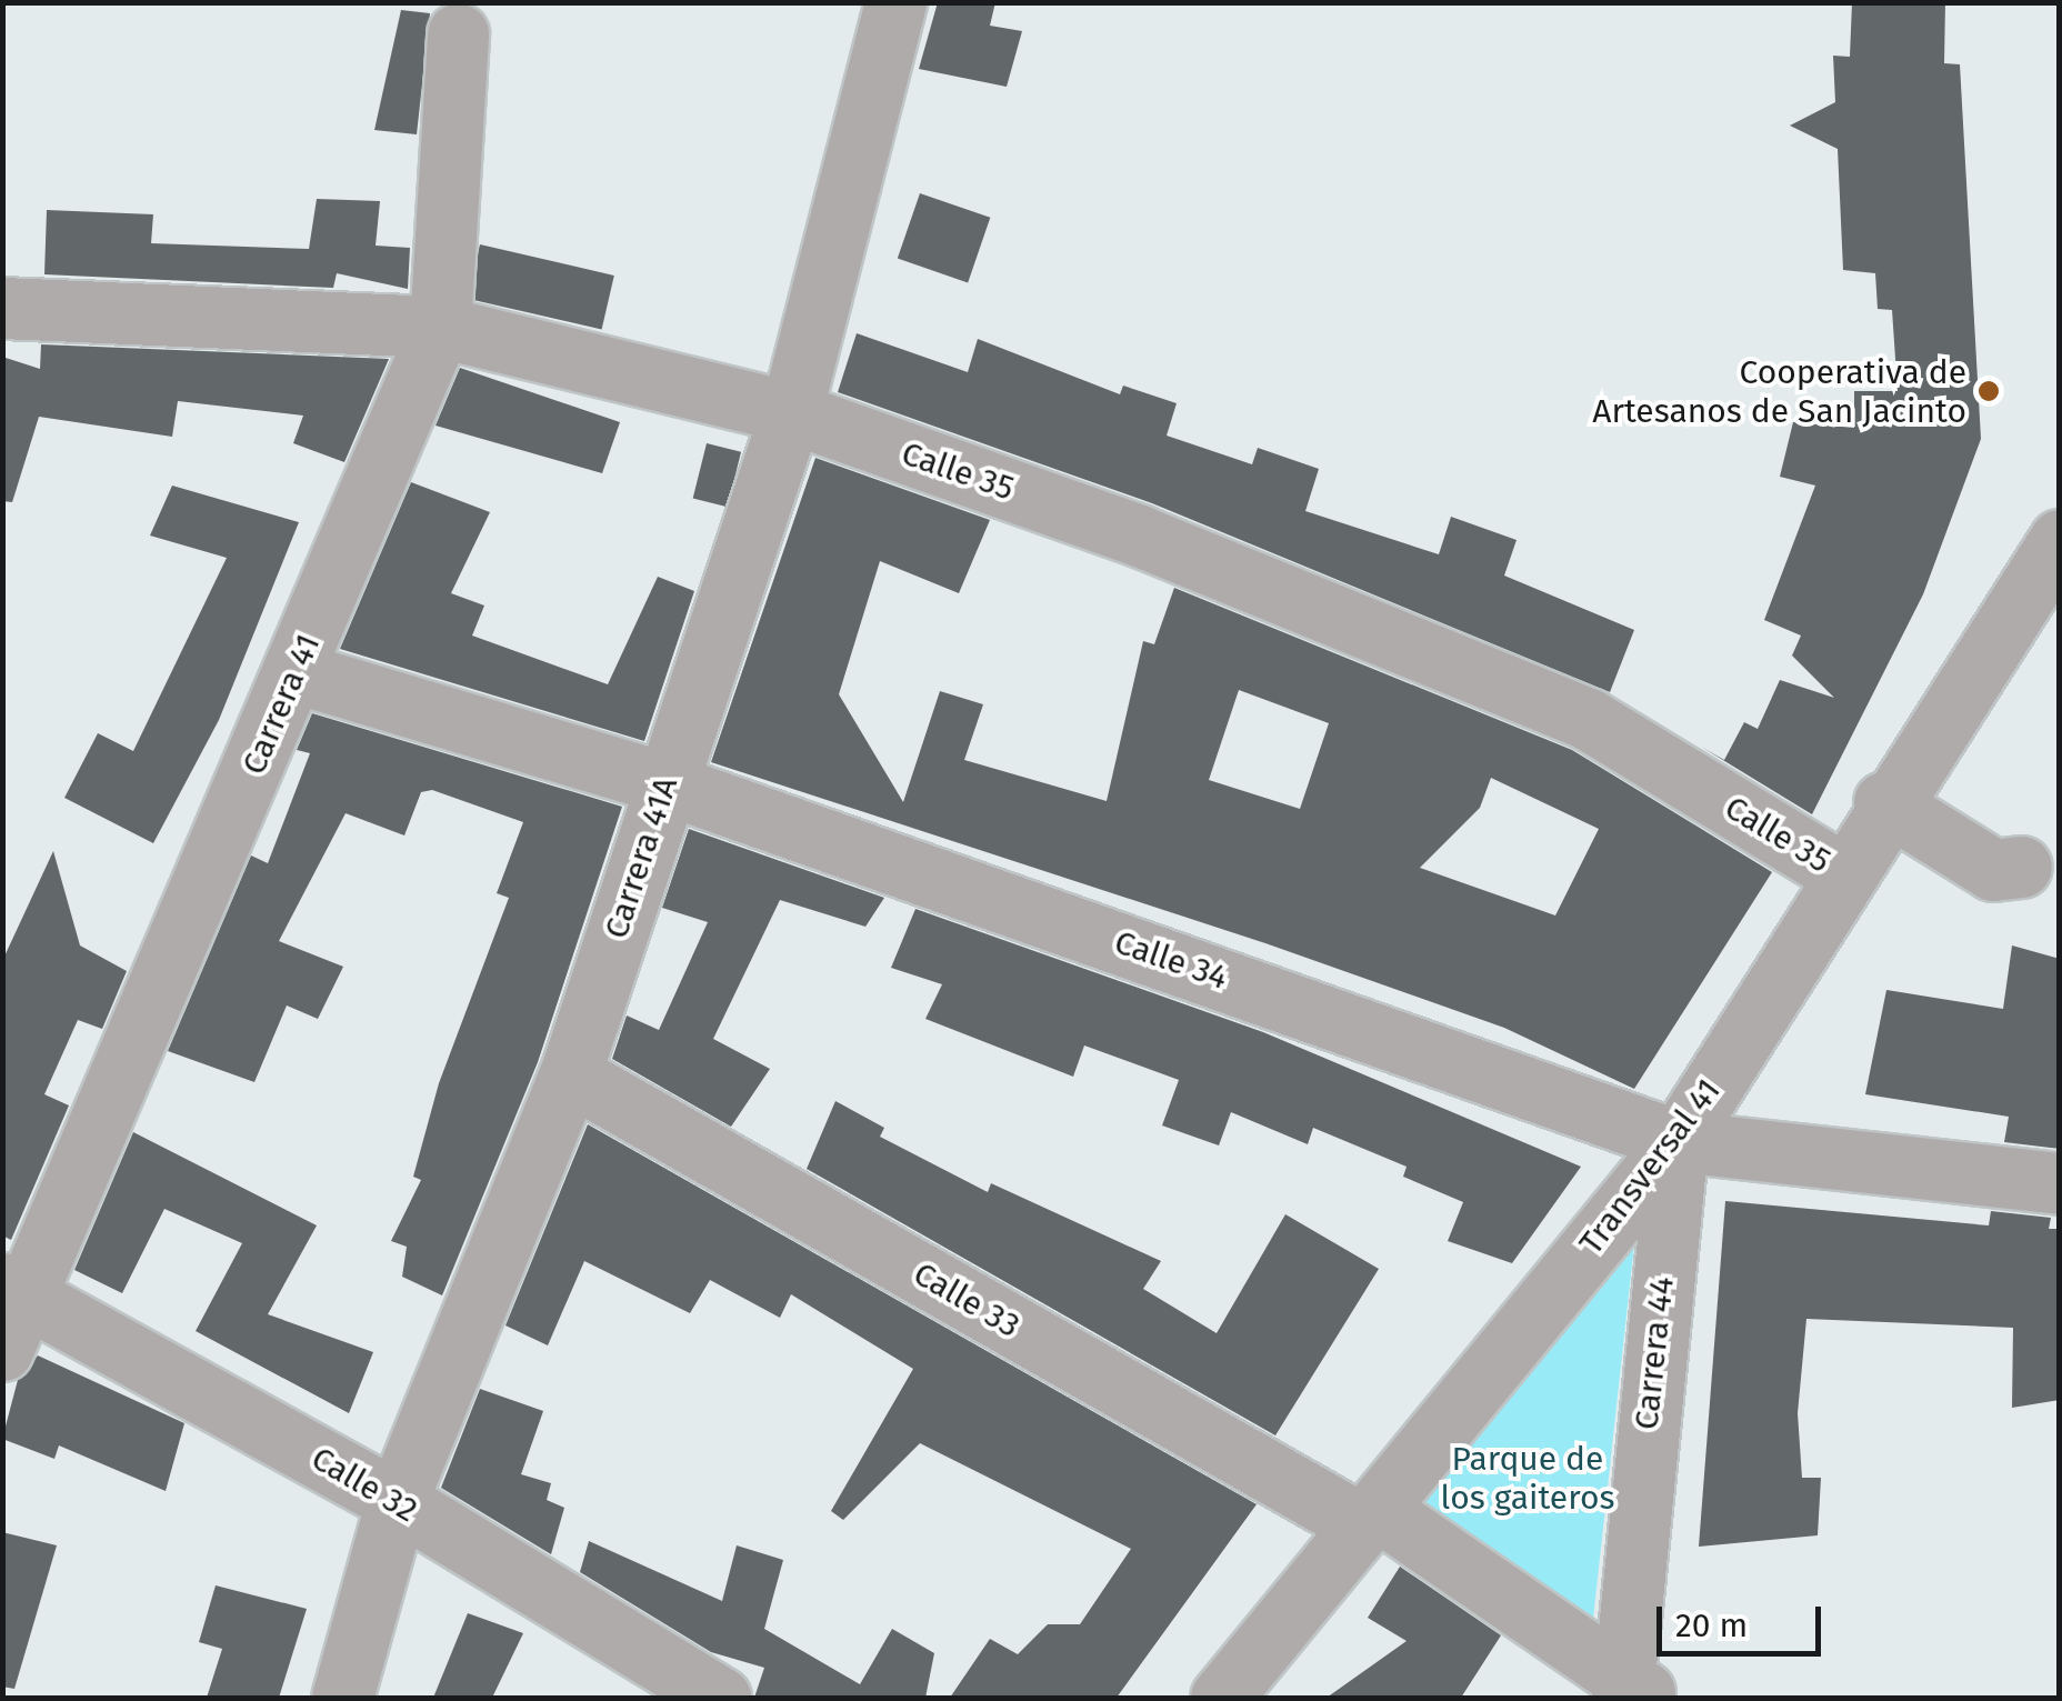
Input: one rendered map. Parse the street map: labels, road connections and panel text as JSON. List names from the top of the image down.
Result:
{
  "streets": {
    "street": [
      "Calle 35",
      "Carrera 41",
      "Carrera 41A",
      "Calle 34",
      "Transversal 41",
      "Calle 33",
      "Carrera 44",
      "Calle 32"
    ]
  },
  "crossings": [
    ["Calle 35", "Carrera 41"],
    ["Calle 35", "Carrera 41A"],
    ["Calle 35", "Transversal 41"],
    ["Carrera 41", "Calle 34"],
    ["Carrera 41", "Calle 32"],
    ["Carrera 41A", "Calle 34"],
    ["Carrera 41A", "Calle 33"],
    ["Carrera 41A", "Calle 32"],
    ["Calle 34", "Transversal 41"],
    ["Calle 34", "Carrera 44"],
    ["Transversal 41", "Calle 33"],
    ["Transversal 41", "Carrera 44"],
    ["Calle 33", "Carrera 44"]
  ],
  "parks": ["Parque de los gaiteros"],
  "places": ["Cooperativa de Artesanos de San Jacinto"],
  "scale_bar": "20 m"
}
